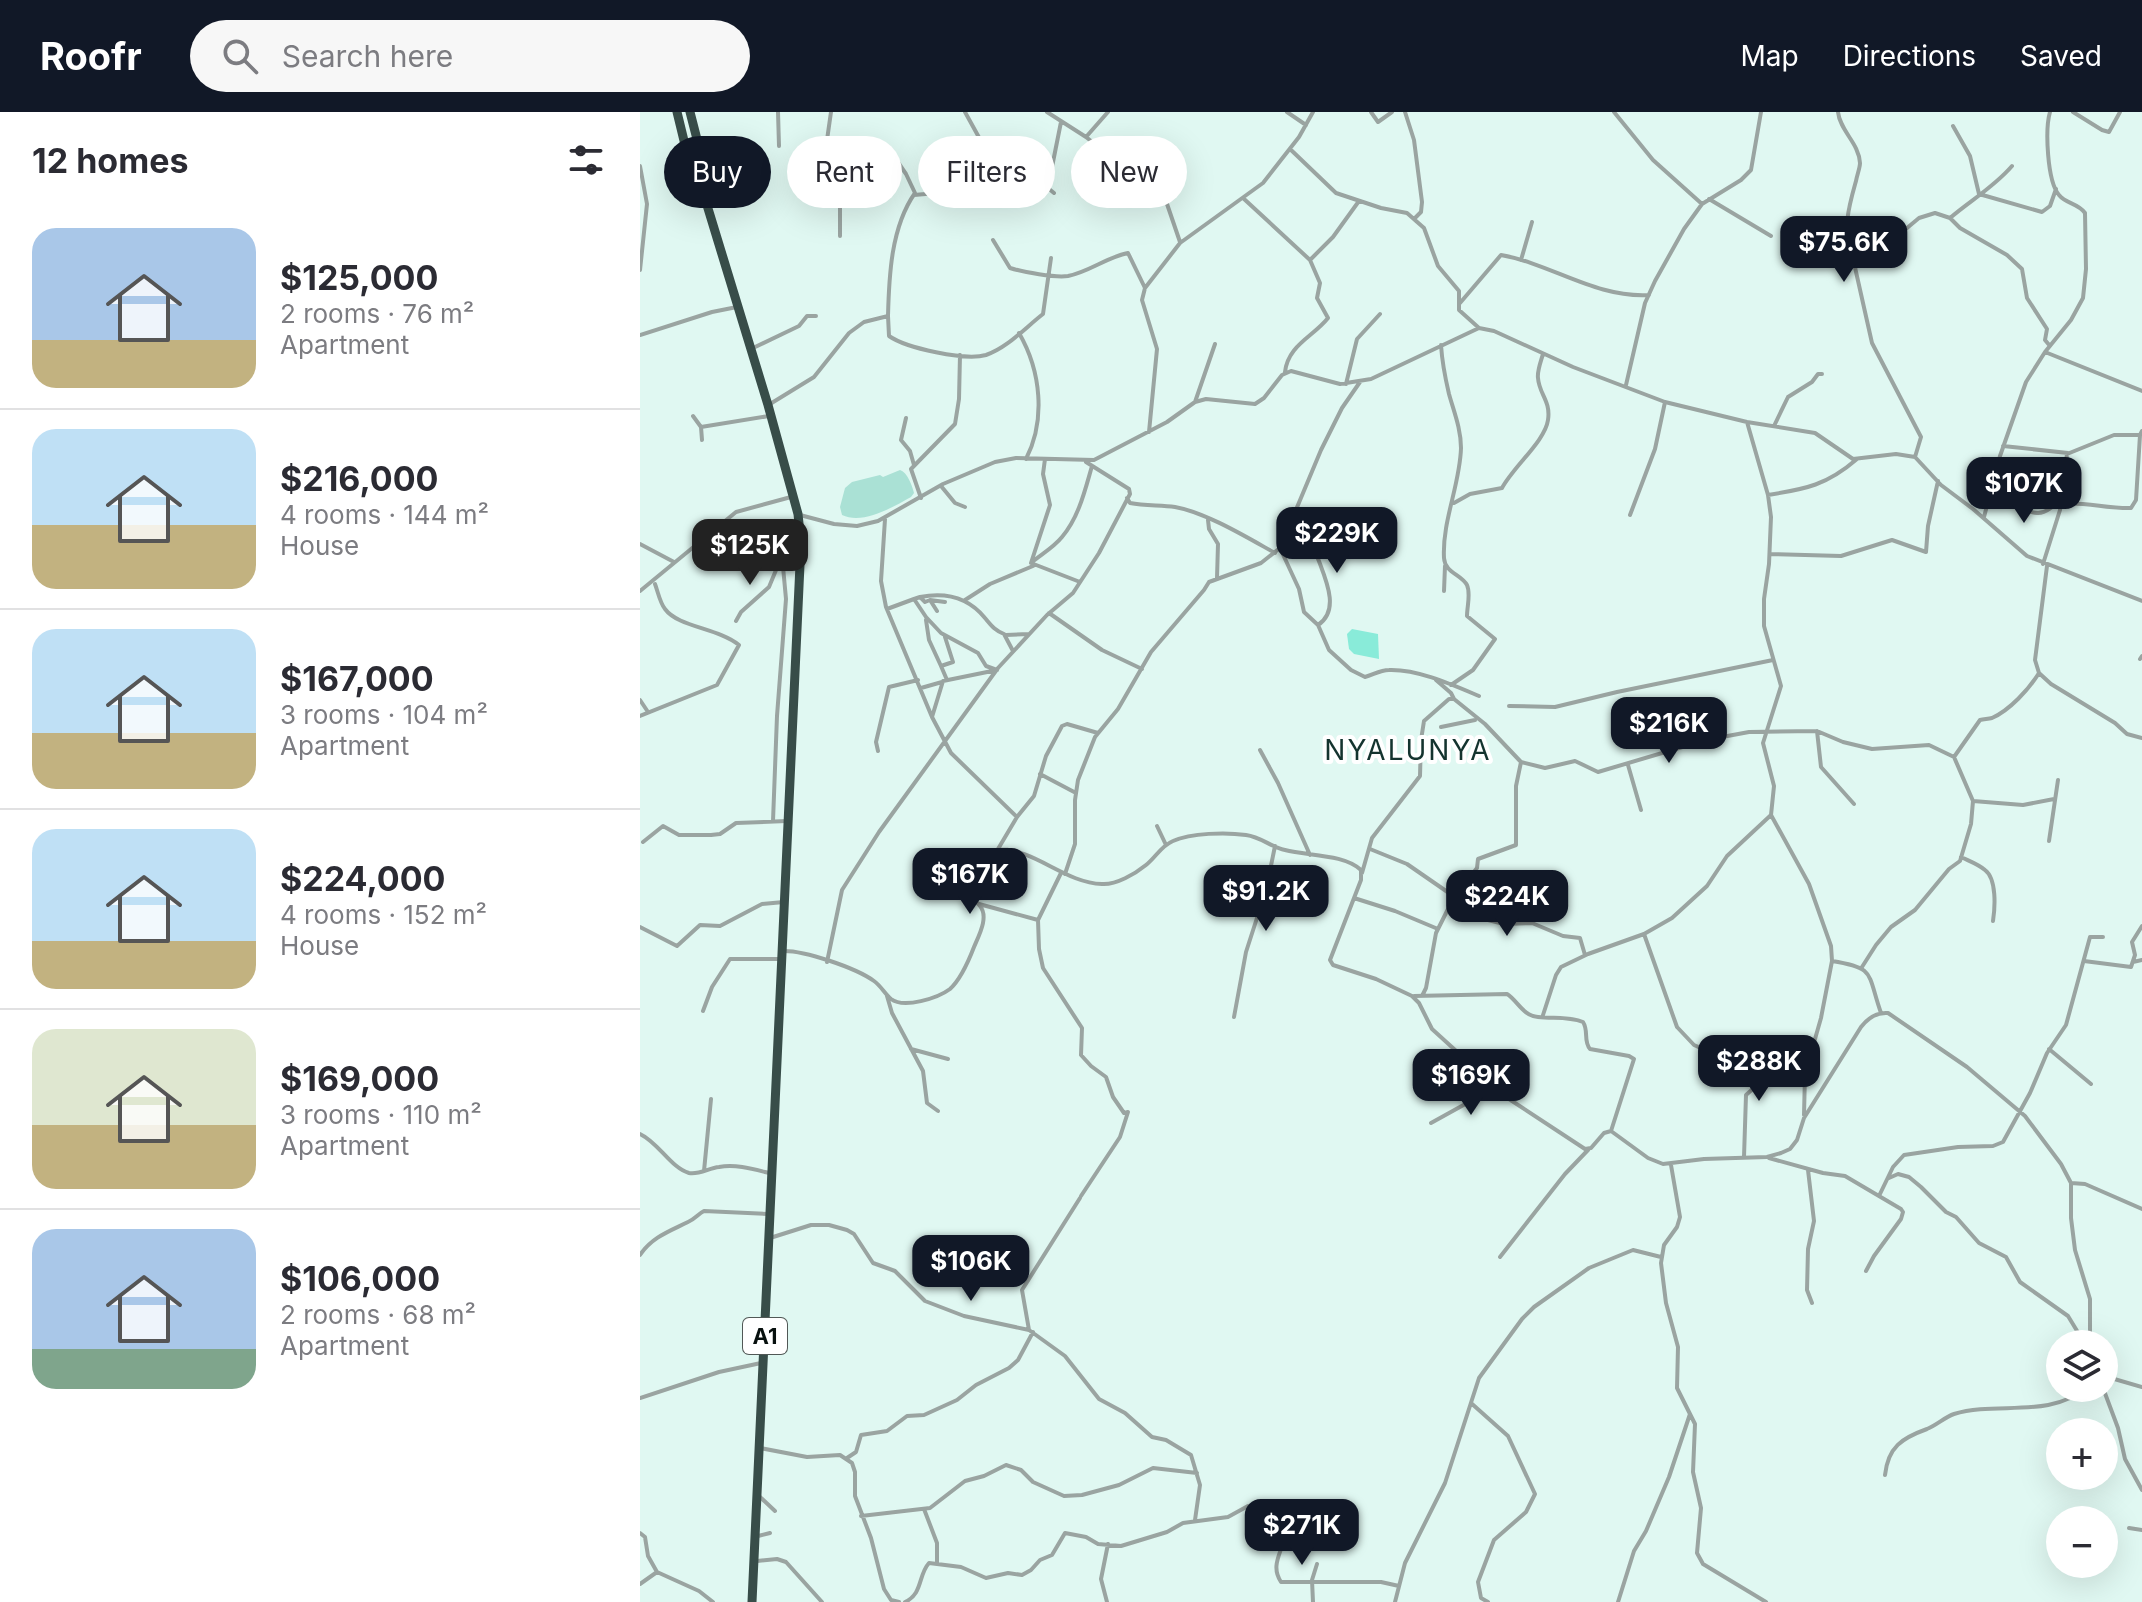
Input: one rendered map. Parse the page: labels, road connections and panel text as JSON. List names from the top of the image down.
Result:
{
  "streets": {
    "highway": ["A1"]
  },
  "districts": ["NYALUNYA"],
  "page": {
    "header": "Roofr",
    "search": "Search here",
    "nav": ["Map", "Directions", "Saved"],
    "heading": "12 homes",
    "chip": [
      "Buy",
      "Rent",
      "Filters",
      "New"
    ],
    "list": [
      {
        "name": "$125,000",
        "note": "2 rooms · 76 m² · Apartment"
      },
      {
        "name": "$216,000",
        "note": "4 rooms · 144 m² · House"
      },
      {
        "name": "$167,000",
        "note": "3 rooms · 104 m² · Apartment"
      },
      {
        "name": "$224,000",
        "note": "4 rooms · 152 m² · House"
      },
      {
        "name": "$169,000",
        "note": "3 rooms · 110 m² · Apartment"
      },
      {
        "name": "$106,000",
        "note": "2 rooms · 68 m² · Apartment"
      }
    ],
    "price": [
      "$75.6K",
      "$107K",
      "$229K",
      "$125K",
      "$216K",
      "$167K",
      "$91.2K",
      "$224K",
      "$288K",
      "$169K",
      "$106K",
      "$271K"
    ],
    "map_buttons": ["+", "−"]
  }
}
